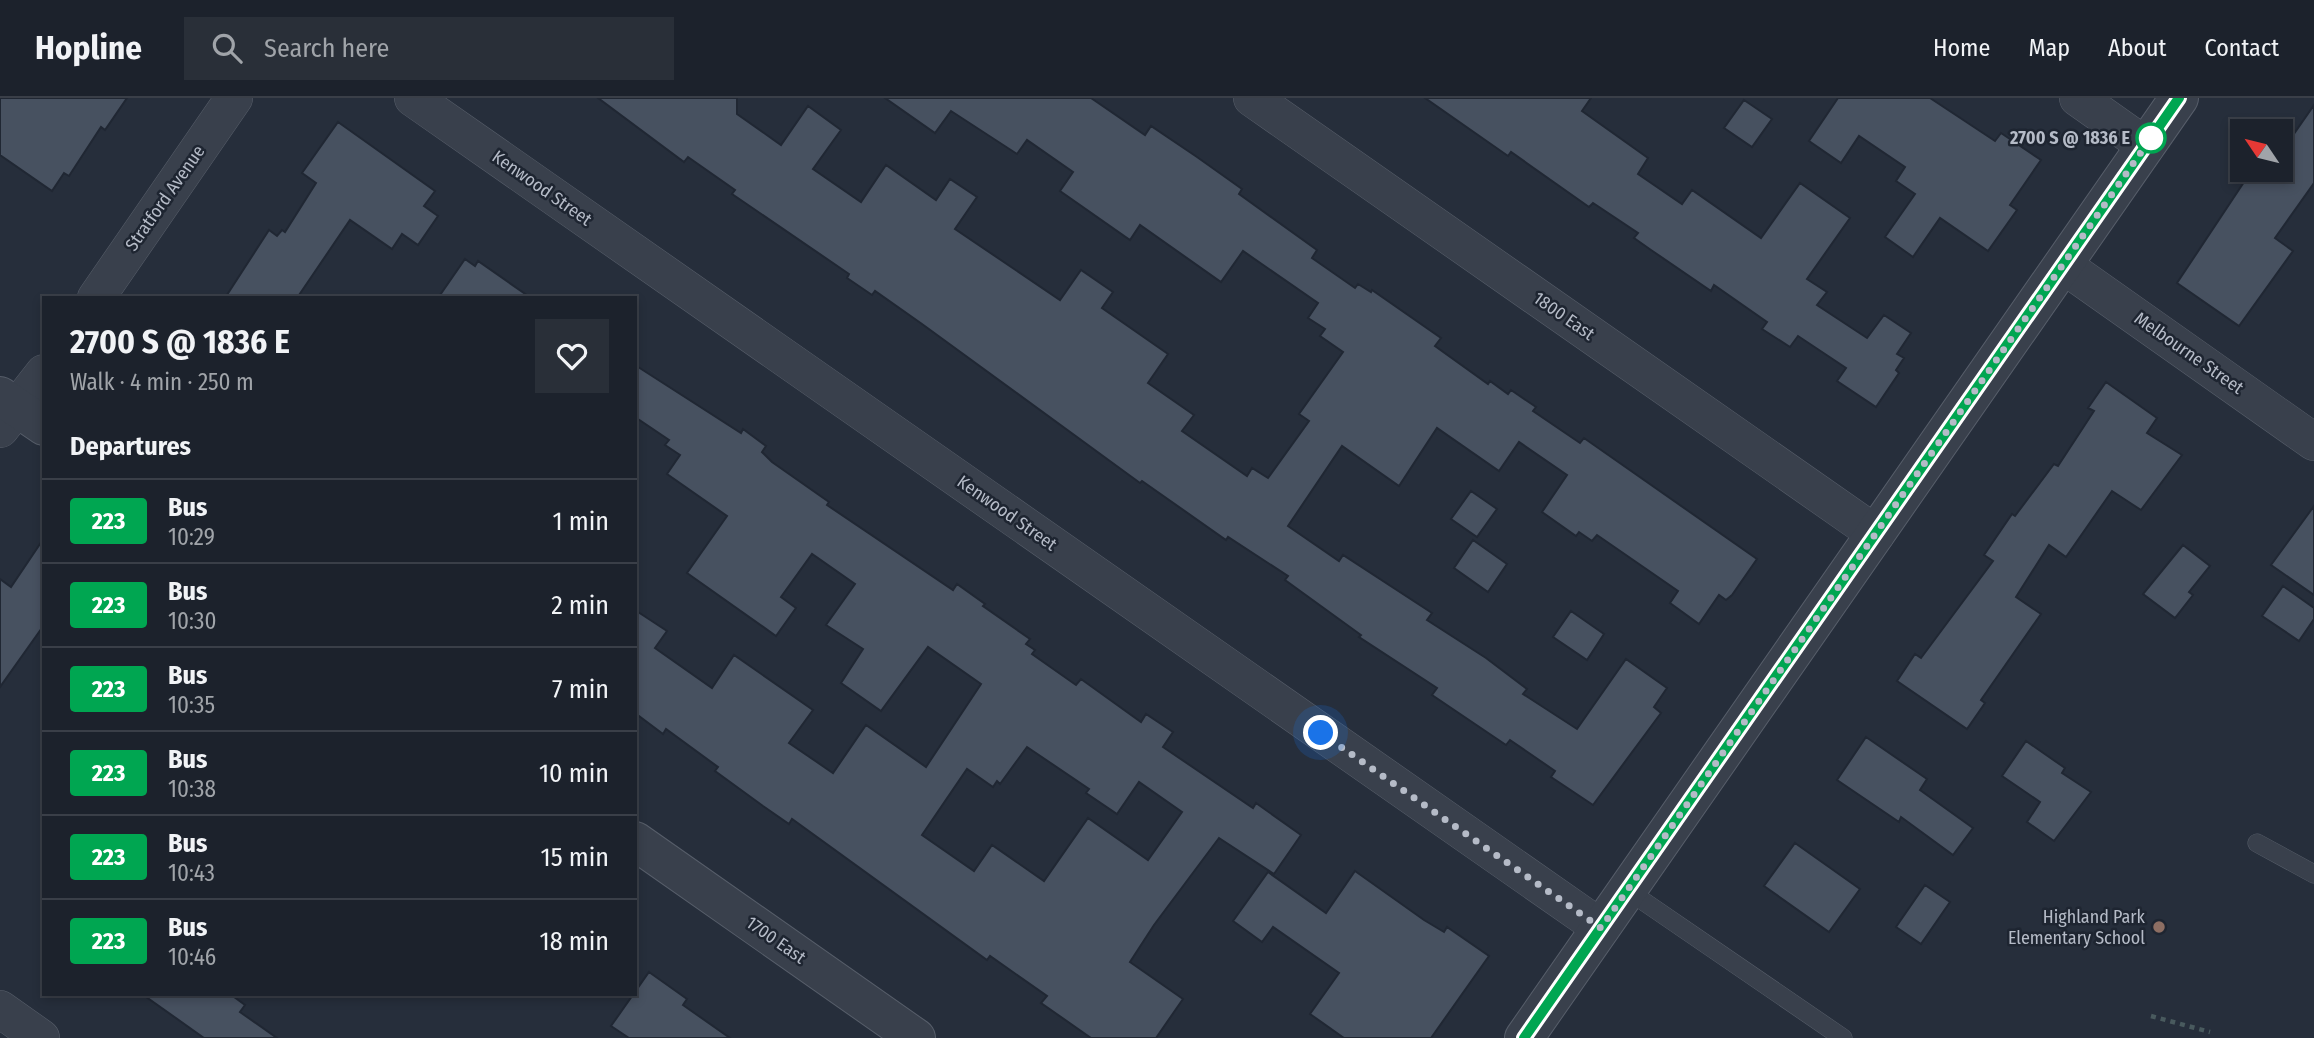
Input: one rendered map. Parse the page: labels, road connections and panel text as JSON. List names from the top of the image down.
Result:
{
  "streets": {
    "street": [
      "Kenwood Street",
      "Stratford Avenue",
      "1800 East",
      "Melbourne Street",
      "1700 East"
    ]
  },
  "places": ["2700 S @ 1836 E", "Highland Park Elementary School"],
  "lines": ["bus line 223"],
  "north": "top left",
  "page": {
    "header": "Hopline",
    "search": "Search here",
    "nav": [
      "Home",
      "Map",
      "About",
      "Contact"
    ],
    "heading": [
      ["2700 S @ 1836 E", "Walk · 4 min · 250 m"],
      "Departures"
    ],
    "list": [
      {
        "mark": "223",
        "name": "Bus",
        "note": "10:29",
        "value": "1 min"
      },
      {
        "mark": "223",
        "name": "Bus",
        "note": "10:30",
        "value": "2 min"
      },
      {
        "mark": "223",
        "name": "Bus",
        "note": "10:35",
        "value": "7 min"
      },
      {
        "mark": "223",
        "name": "Bus",
        "note": "10:38",
        "value": "10 min"
      },
      {
        "mark": "223",
        "name": "Bus",
        "note": "10:43",
        "value": "15 min"
      },
      {
        "mark": "223",
        "name": "Bus",
        "note": "10:46",
        "value": "18 min"
      }
    ]
  }
}
